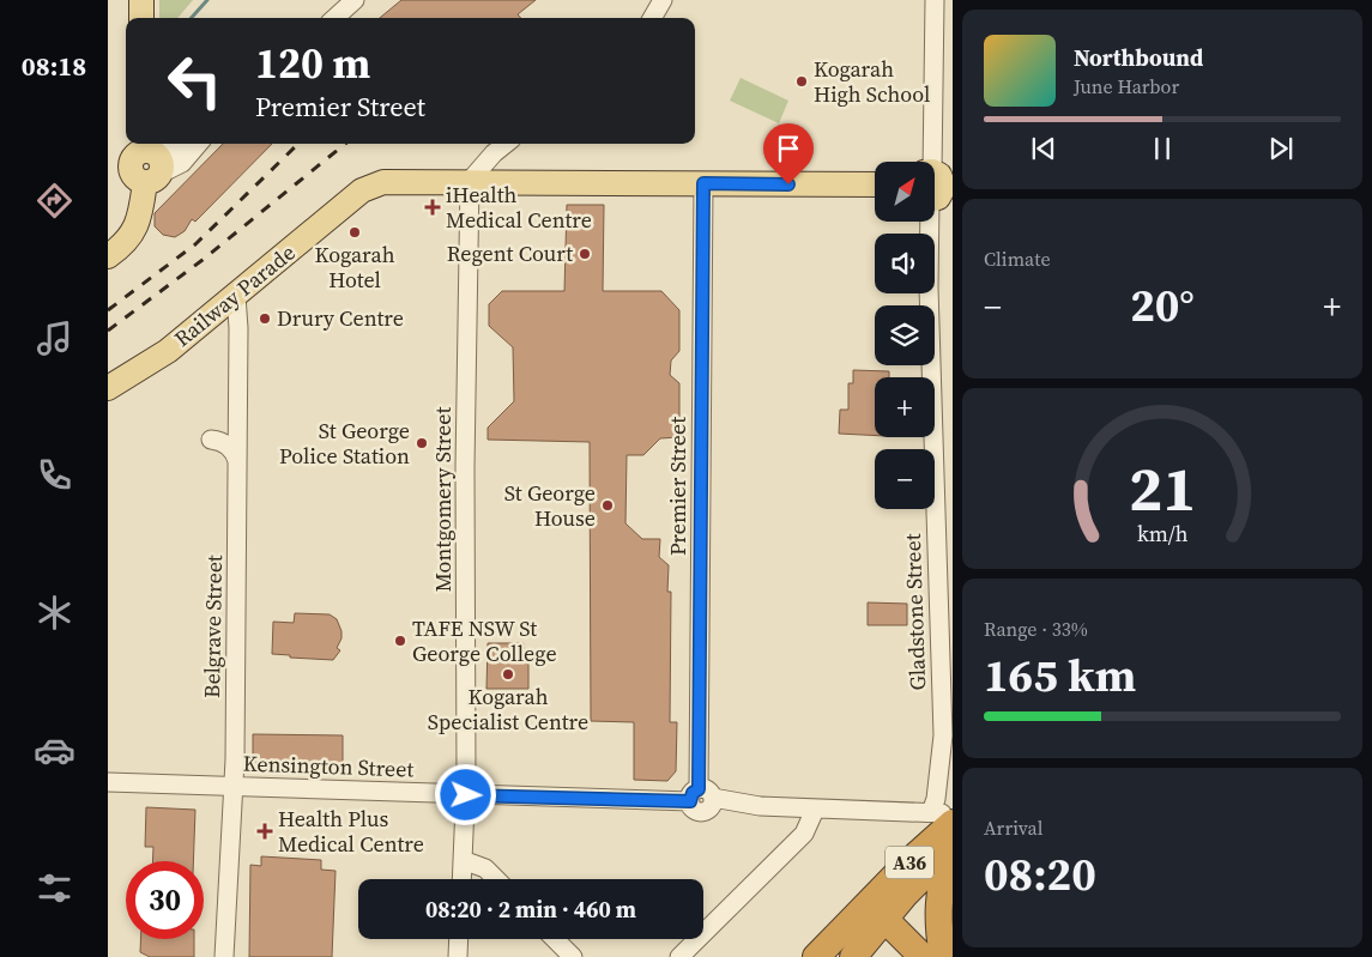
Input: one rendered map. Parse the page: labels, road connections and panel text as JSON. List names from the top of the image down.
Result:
{
  "streets": {
    "highway": ["A36"],
    "main road": ["Railway Parade"],
    "street": [
      "Premier Street",
      "Montgomery Street",
      "Gladstone Street",
      "Belgrave Street",
      "Kensington Street"
    ]
  },
  "crossings": [
    ["Railway Parade", "Premier Street"],
    ["Railway Parade", "Montgomery Street"],
    ["Railway Parade", "Belgrave Street"],
    ["Premier Street", "Kensington Street"],
    ["Montgomery Street", "Kensington Street"],
    ["Gladstone Street", "Kensington Street"],
    ["Gladstone Street", "A36"],
    ["Belgrave Street", "Kensington Street"],
    ["Kensington Street", "A36"]
  ],
  "places": {
    "other": [
      "Kogarah High School",
      "Kogarah Hotel",
      "Regent Court",
      "Drury Centre",
      "St George Police Station",
      "St George House",
      "TAFE NSW St George College",
      "Kogarah Specialist Centre"
    ],
    "health": ["iHealth Medical Centre", "Health Plus Medical Centre"]
  },
  "north": "top right",
  "page": {
    "tabs": "08:18",
    "turn": ["120 m", "Premier Street"],
    "song": ["Northbound", "June Harbor"],
    "map_buttons": ["+", "−"],
    "tile": [
      "Climate",
      ["Range · 33%", "165 km"],
      ["Arrival", "08:20"]
    ],
    "heat": ["−", "20°", "+"],
    "limit": "30",
    "trip": "08:20 · 2 min · 460 m",
    "gauge": ["21", "km/h"]
  }
}
